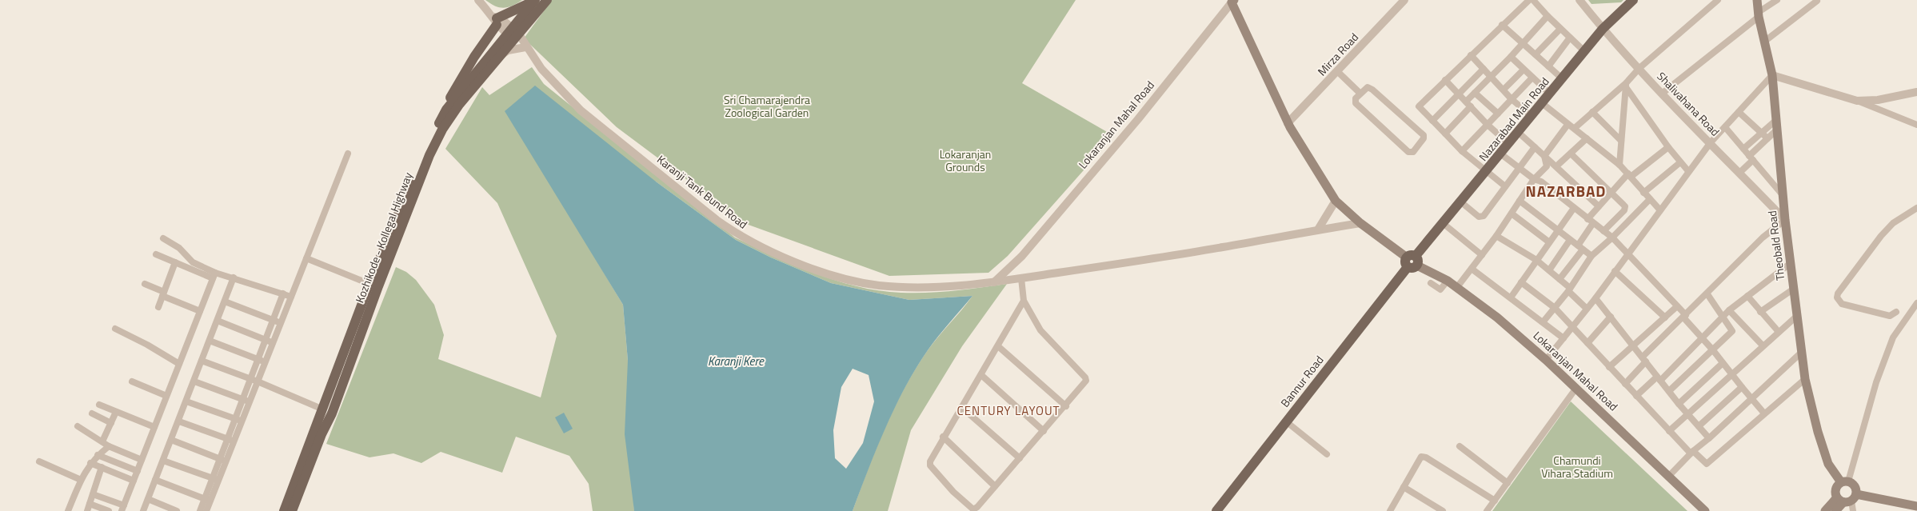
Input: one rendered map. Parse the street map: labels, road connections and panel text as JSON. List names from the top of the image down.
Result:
{
  "streets": {
    "main road": [
      "Nazarabad Main Road",
      "Lokaranjan Mahal Road",
      "Kozhikode - Kollegal Highway",
      "Theobald Road",
      "Bannur Road"
    ],
    "street": ["Mirza Road", "Shalivahana Road", "Karanji Tank Bund Road"]
  },
  "crossings": [
    ["Mirza Road", "Lokaranjan Mahal Road"],
    ["Shalivahana Road", "Nazarabad Main Road"],
    ["Shalivahana Road", "Theobald Road"],
    ["Nazarabad Main Road", "Lokaranjan Mahal Road"],
    ["Nazarabad Main Road", "Bannur Road"],
    ["Lokaranjan Mahal Road", "Karanji Tank Bund Road"],
    ["Lokaranjan Mahal Road", "Bannur Road"],
    ["Karanji Tank Bund Road", "Kozhikode - Kollegal Highway"]
  ],
  "districts": ["NAZARBAD", "CENTURY LAYOUT"],
  "water": ["Karanji Kere"],
  "parks": ["Sri Chamarajendra Zoological Garden", "Lokaranjan Grounds", "Chamundi Vihara Stadium"]
}
